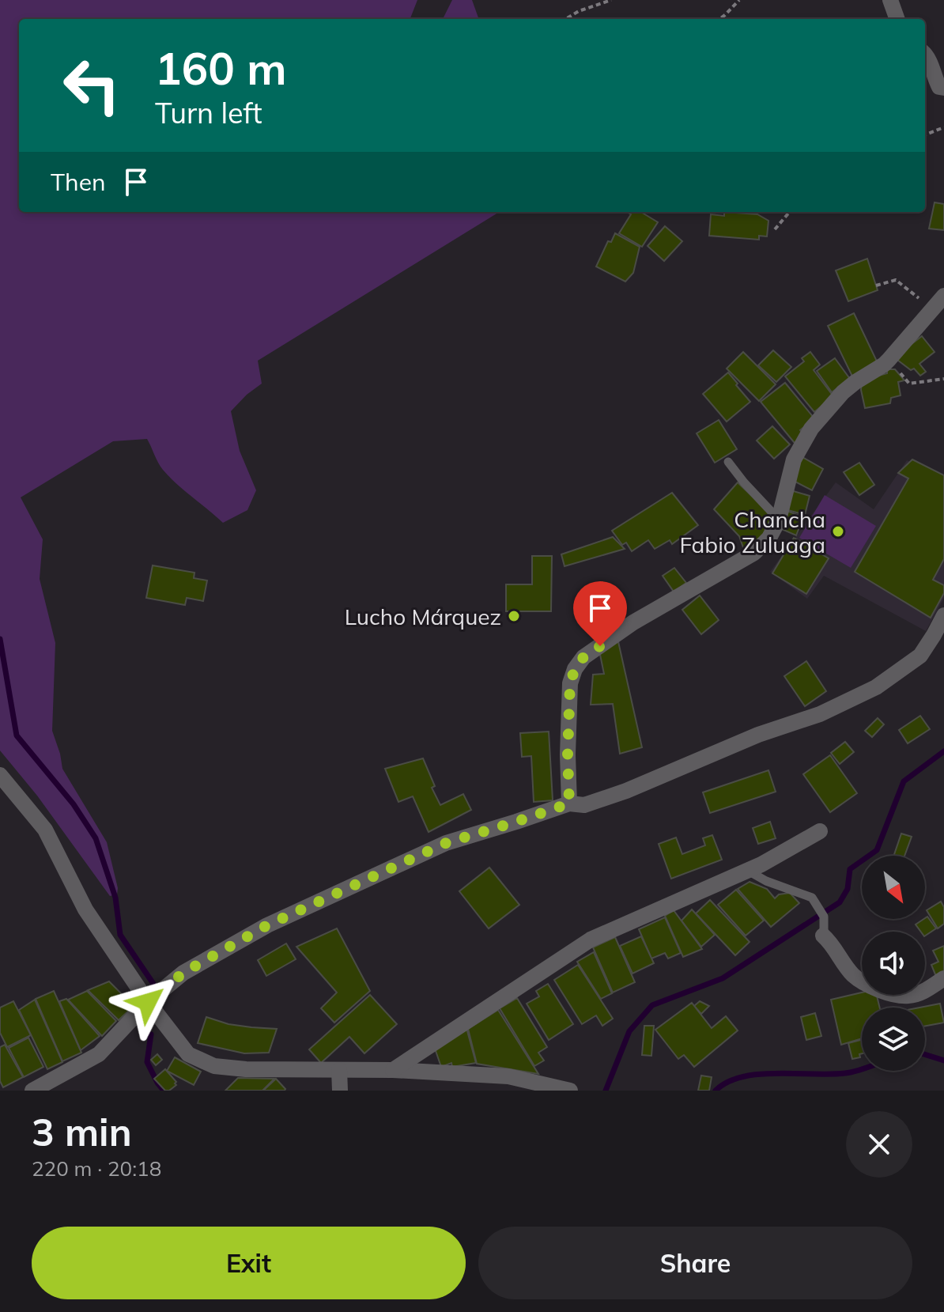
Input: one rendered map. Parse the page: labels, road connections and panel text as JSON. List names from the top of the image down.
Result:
{
  "places": ["Chancha Fabio Zuluaga", "Lucho Márquez"],
  "north": "bottom right",
  "page": {
    "turn": ["160 m", "Turn left"],
    "then": "Then",
    "heading": ["3 min", "220 m · 20:18"],
    "buttons": ["Exit", "Share"]
  }
}
